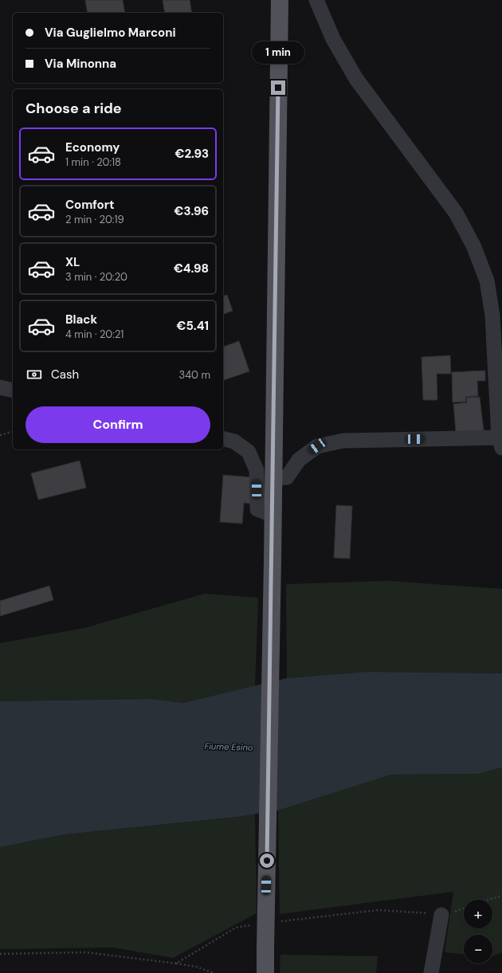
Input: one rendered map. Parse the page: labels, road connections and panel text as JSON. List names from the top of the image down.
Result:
{
  "water": ["Fiume Esino"],
  "page": {
    "banner": ["Via Guglielmo Marconi", "Via Minonna"],
    "bubble": "1 min",
    "heading": "Choose a ride",
    "list": [
      {
        "name": "Economy",
        "note": "1 min · 20:18",
        "value": "€2.93"
      },
      {
        "name": "Comfort",
        "note": "2 min · 20:19",
        "value": "€3.96"
      },
      {
        "name": "XL",
        "note": "3 min · 20:20",
        "value": "€4.98"
      },
      {
        "name": "Black",
        "note": "4 min · 20:21",
        "value": "€5.41"
      }
    ],
    "pay": ["Cash", "340 m"],
    "buttons": "Confirm",
    "map_buttons": ["+", "−"]
  }
}
